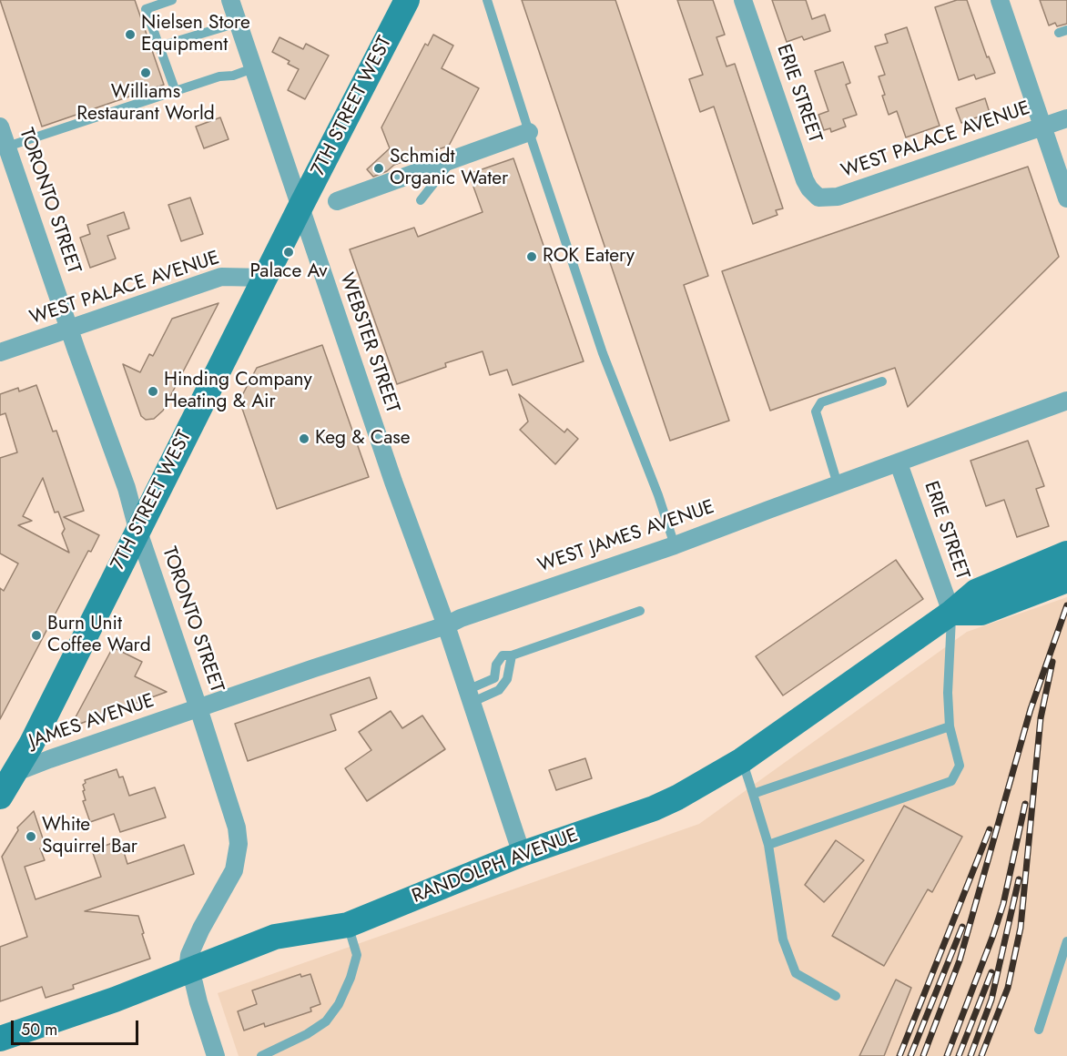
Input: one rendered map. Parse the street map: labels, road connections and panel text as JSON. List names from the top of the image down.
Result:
{
  "streets": {
    "street": [
      "ERIE STREET",
      "7TH STREET WEST",
      "WEST PALACE AVENUE",
      "TORONTO STREET",
      "WEBSTER STREET",
      "WEST JAMES AVENUE",
      "JAMES AVENUE",
      "RANDOLPH AVENUE"
    ]
  },
  "crossings": [
    ["ERIE STREET", "WEST PALACE AVENUE"],
    ["ERIE STREET", "WEST JAMES AVENUE"],
    ["ERIE STREET", "RANDOLPH AVENUE"],
    ["7TH STREET WEST", "WEST PALACE AVENUE"],
    ["7TH STREET WEST", "TORONTO STREET"],
    ["7TH STREET WEST", "WEBSTER STREET"],
    ["7TH STREET WEST", "JAMES AVENUE"],
    ["WEST PALACE AVENUE", "TORONTO STREET"],
    ["TORONTO STREET", "WEST JAMES AVENUE"],
    ["TORONTO STREET", "JAMES AVENUE"],
    ["TORONTO STREET", "RANDOLPH AVENUE"],
    ["WEBSTER STREET", "WEST JAMES AVENUE"],
    ["WEBSTER STREET", "RANDOLPH AVENUE"],
    ["WEST JAMES AVENUE", "JAMES AVENUE"]
  ],
  "places": [
    "Nielsen Store Equipment",
    "Williams Restaurant World",
    "Schmidt Organic Water",
    "Palace Av",
    "ROK Eatery",
    "Hinding Company Heating & Air",
    "Keg & Case",
    "Burn Unit Coffee Ward",
    "White Squirrel Bar"
  ],
  "scale_bar": "50 m"
}
